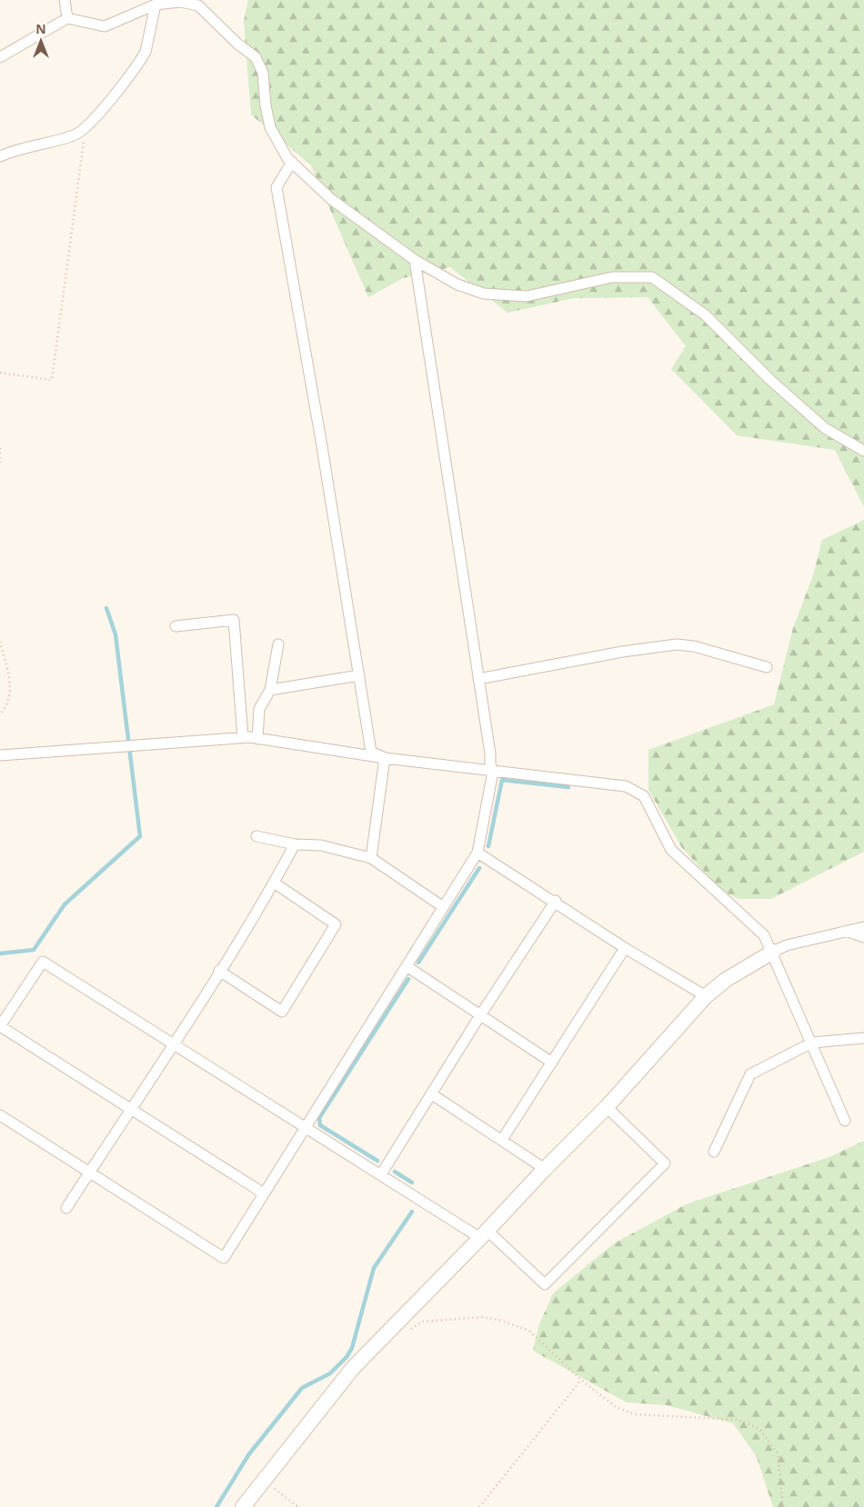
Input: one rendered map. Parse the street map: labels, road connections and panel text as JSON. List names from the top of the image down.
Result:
{
  "north": "top"
}
